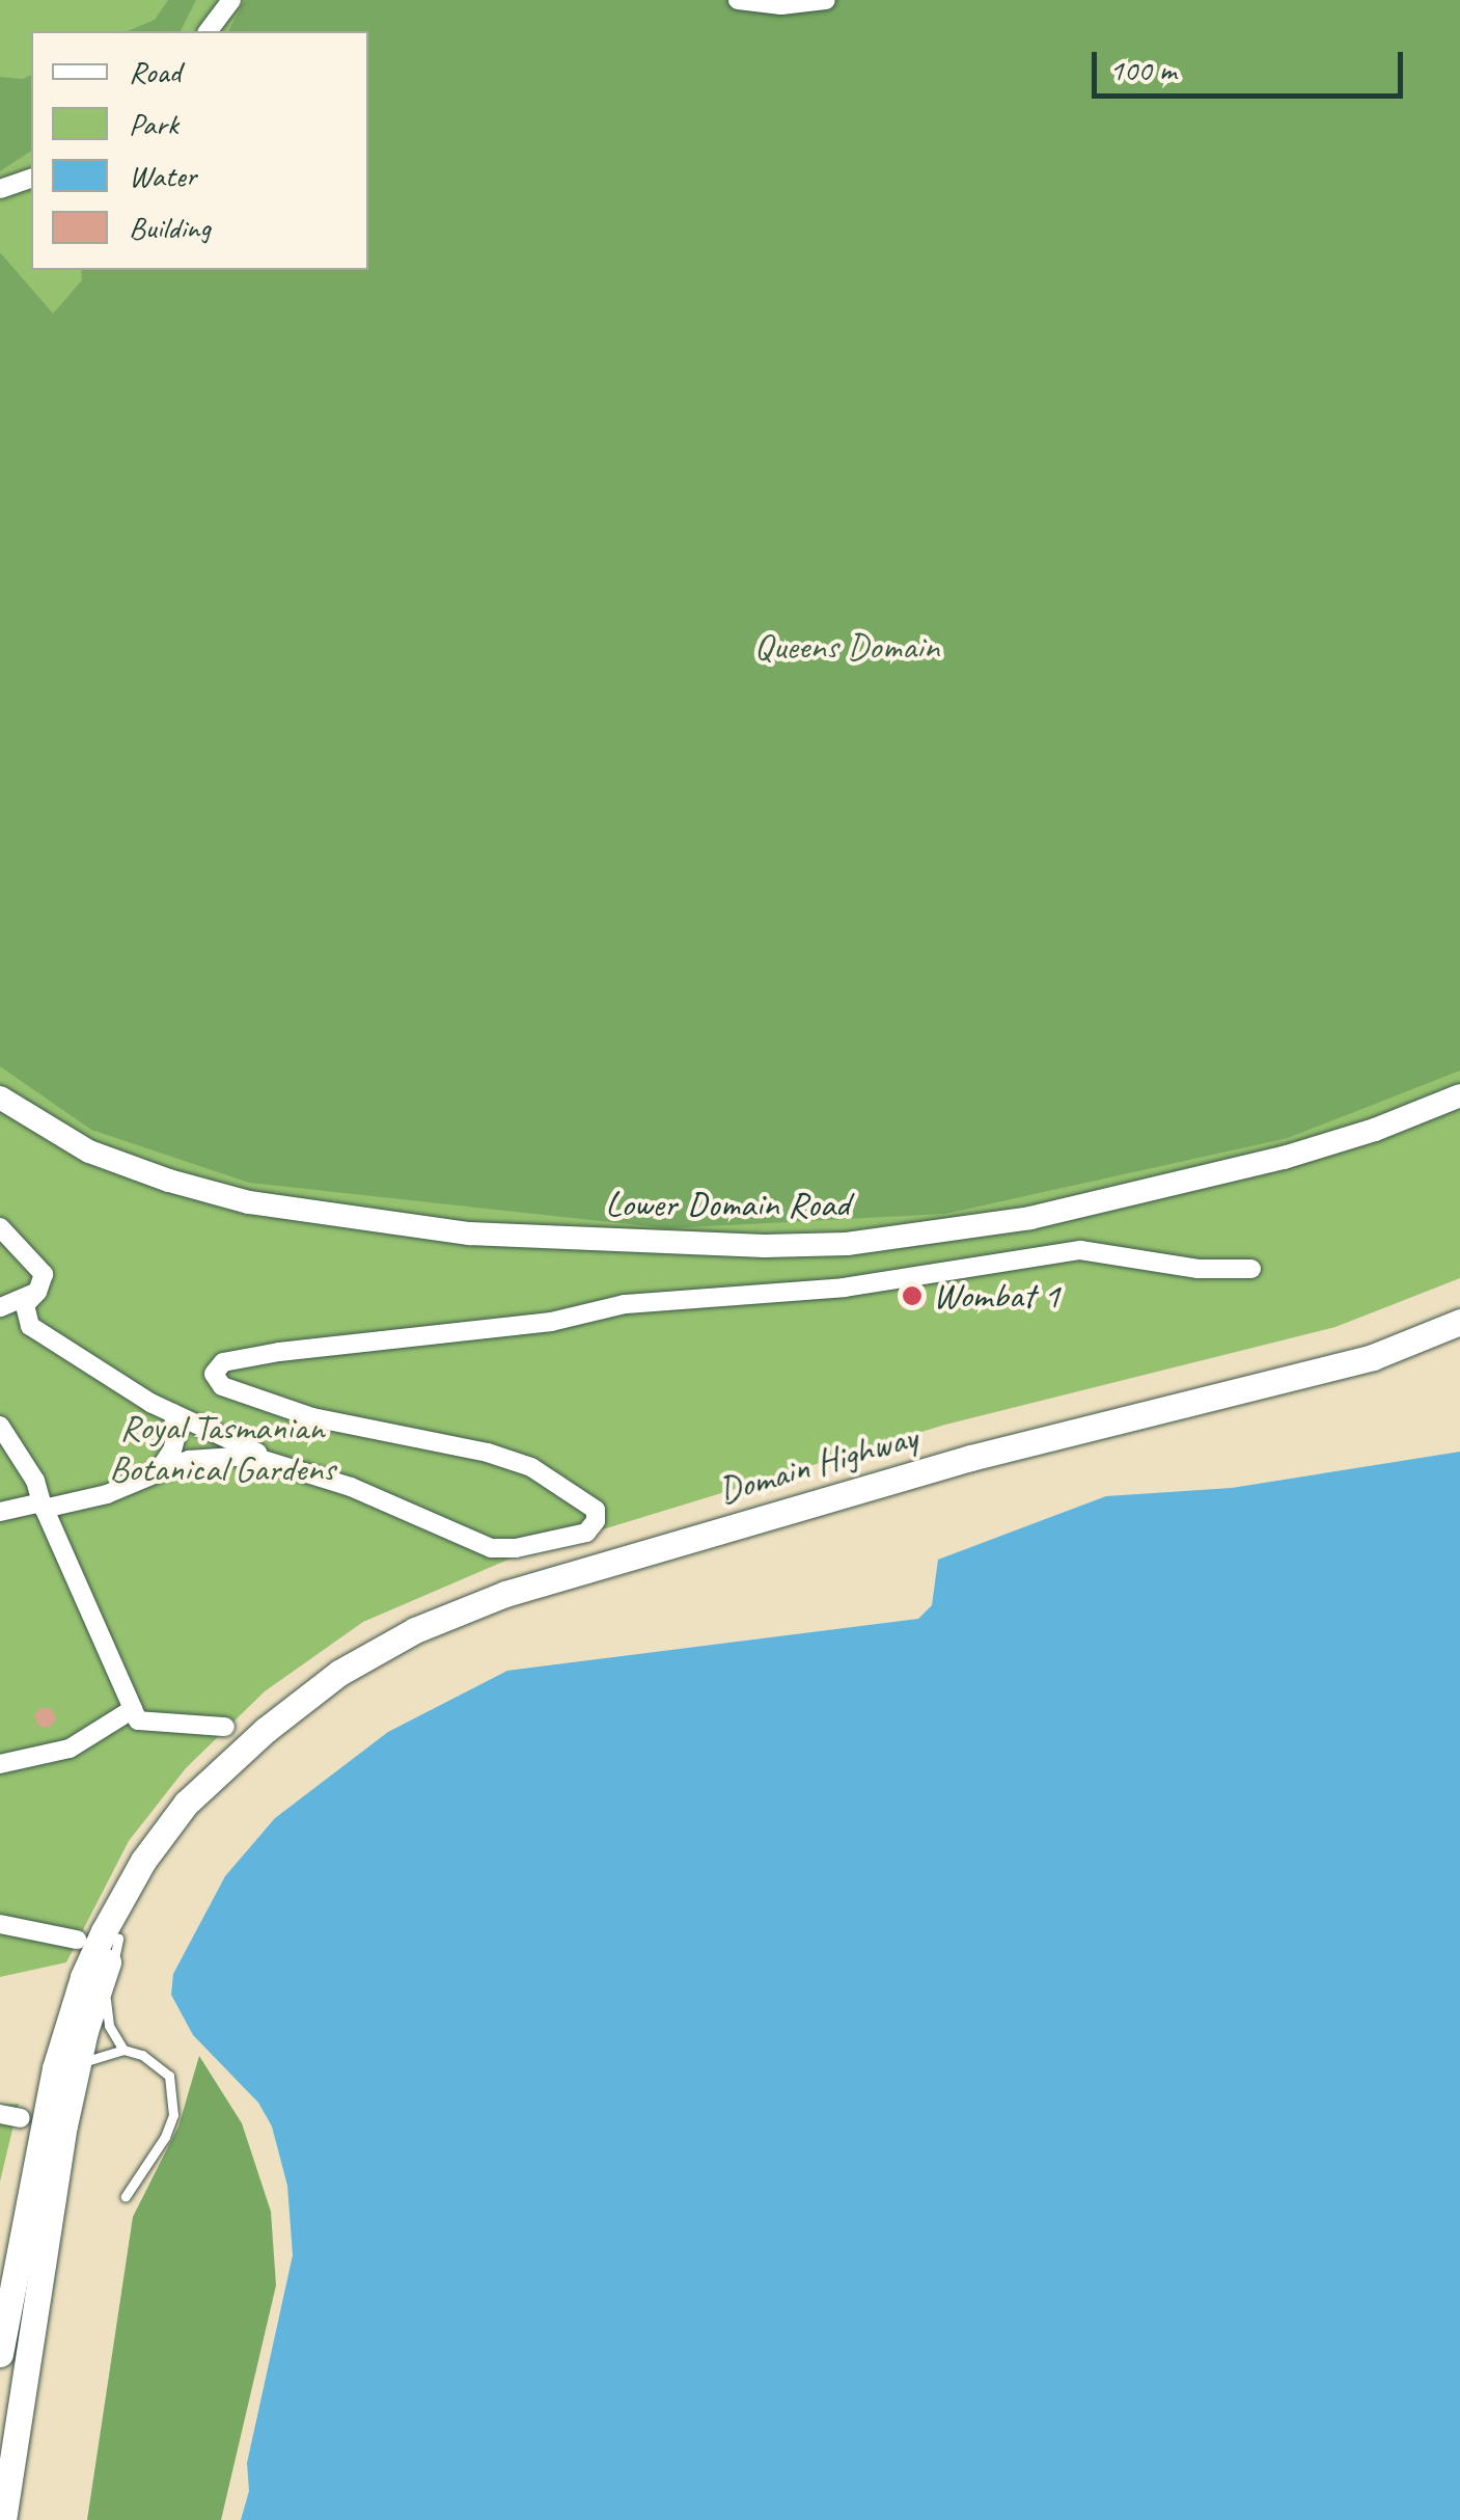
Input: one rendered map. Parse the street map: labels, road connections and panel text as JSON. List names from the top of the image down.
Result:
{
  "streets": {
    "main road": ["Domain Highway"],
    "street": ["Lower Domain Road"]
  },
  "parks": ["Queens Domain", "Royal Tasmanian Botanical Gardens"],
  "places": ["Wombat 1"],
  "legend": [
    "Road",
    "Park",
    "Water",
    "Building"
  ],
  "scale_bar": "100 m"
}
